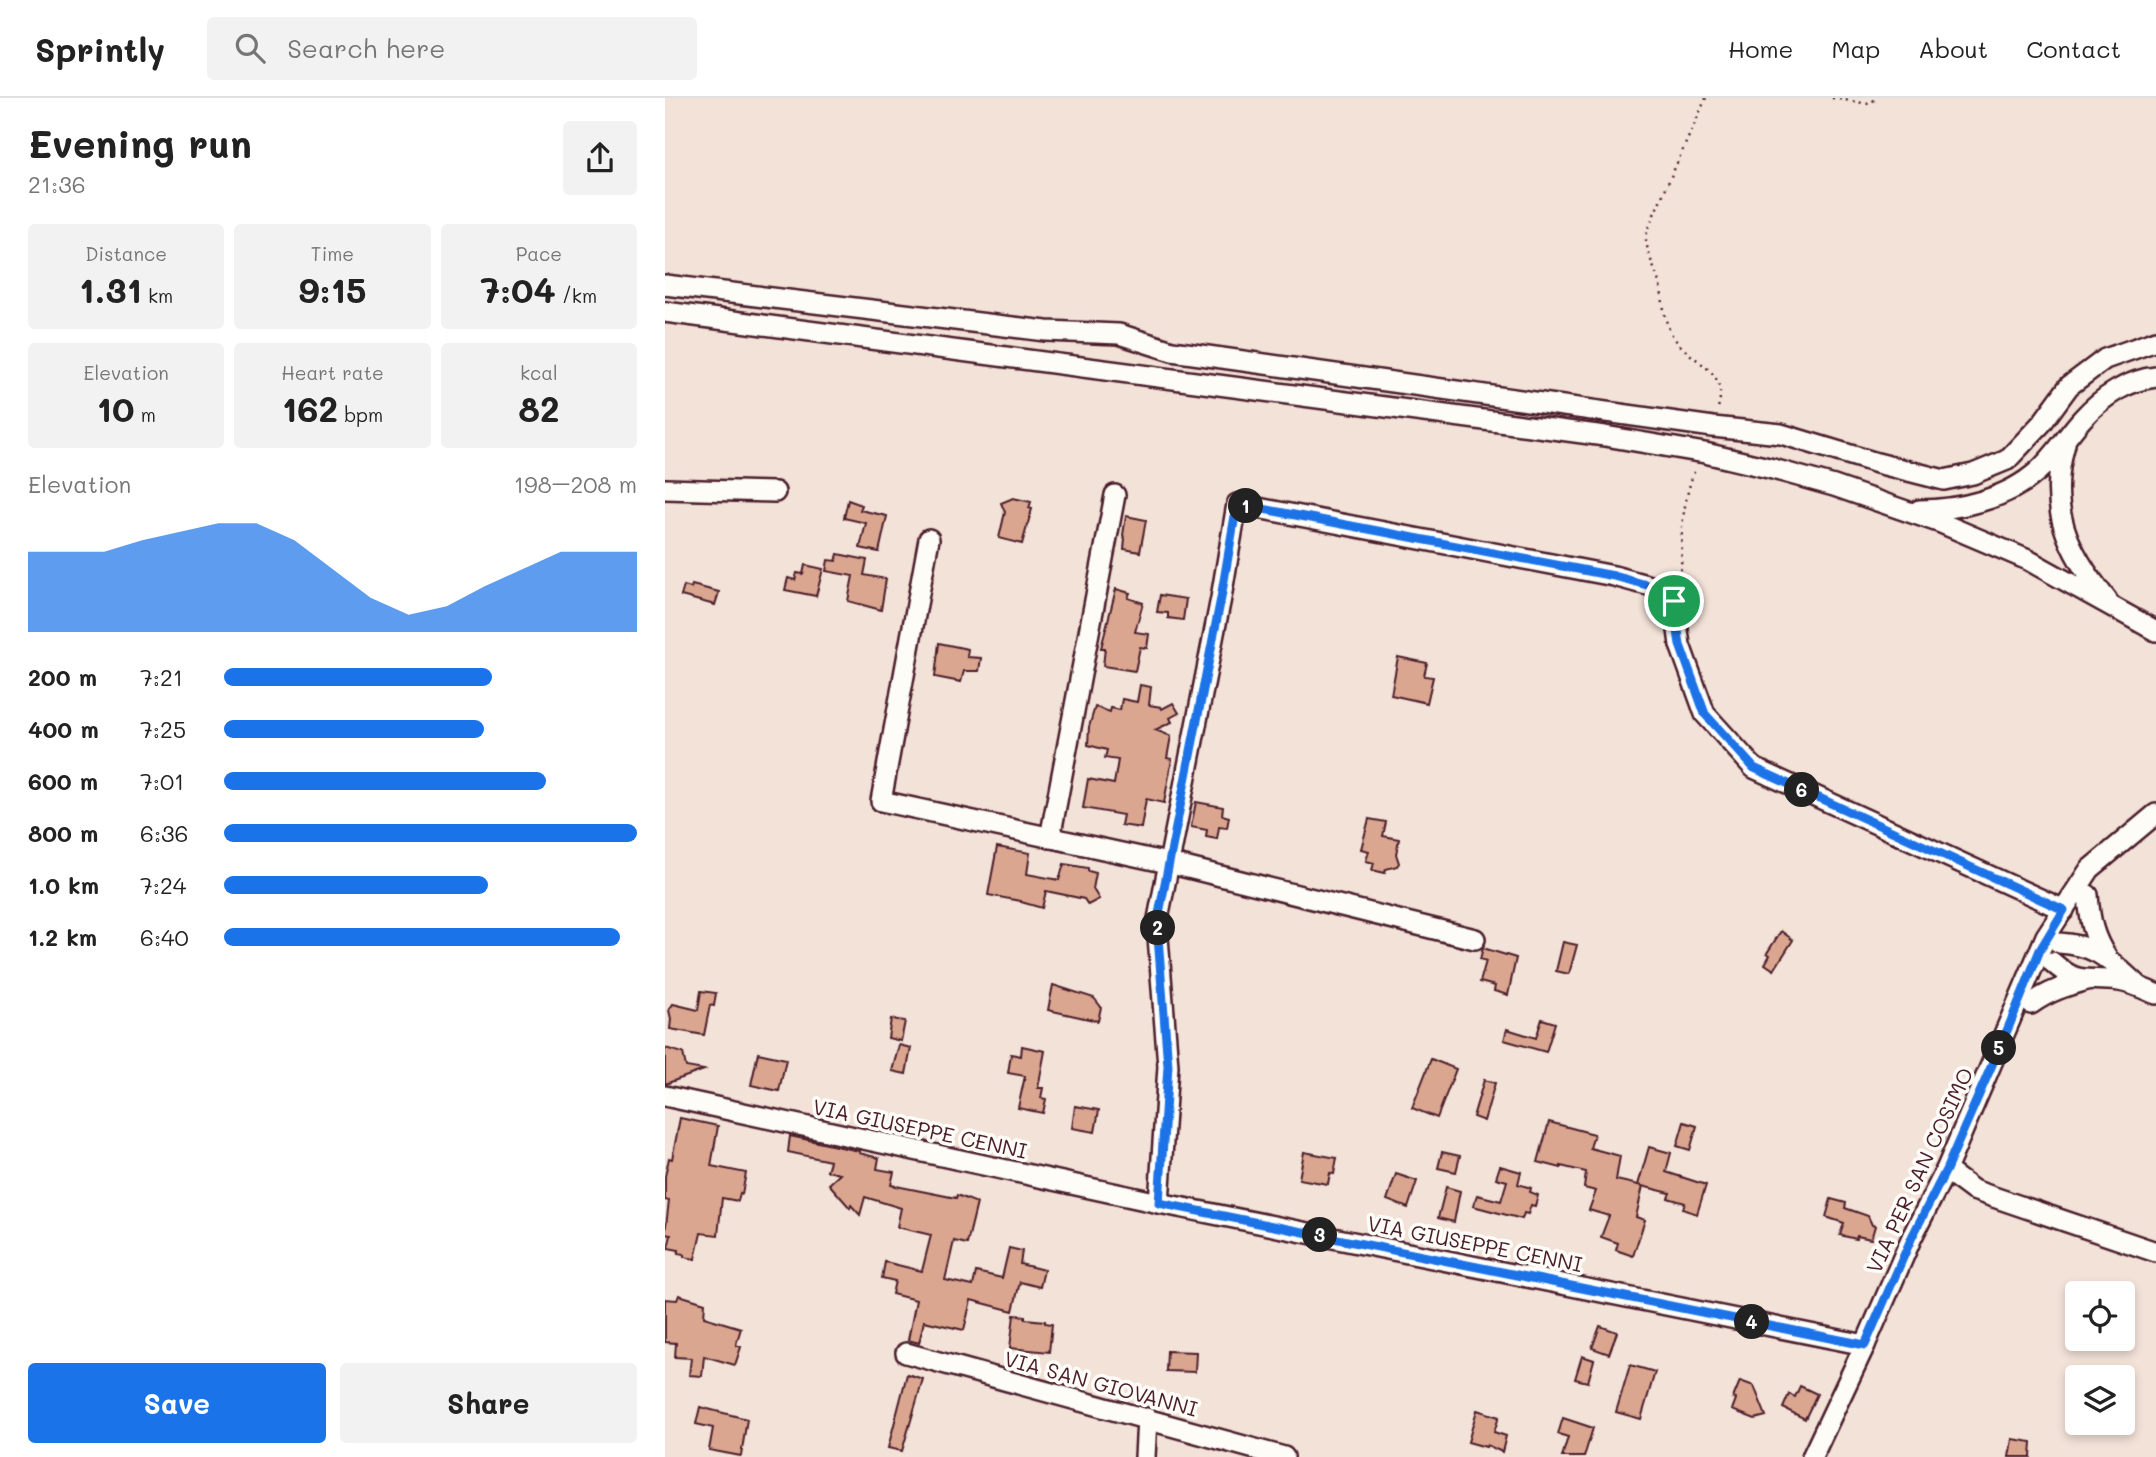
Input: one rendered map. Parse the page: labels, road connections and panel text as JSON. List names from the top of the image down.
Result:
{
  "streets": {
    "street": ["VIA GIUSEPPE CENNI", "VIA PER SAN COSIMO", "VIA SAN GIOVANNI"]
  },
  "crossings": [
    ["VIA GIUSEPPE CENNI", "VIA PER SAN COSIMO"]
  ],
  "page": {
    "header": "Sprintly",
    "search": "Search here",
    "nav": [
      "Home",
      "Map",
      "About",
      "Contact"
    ],
    "heading": ["Evening run", "21:36"],
    "stats": [
      ["Distance", "1.31 km"],
      ["Time", "9:15"],
      ["Pace", "7:04 /km"],
      ["Elevation", "10 m"],
      ["Heart rate", "162 bpm"],
      ["kcal", "82"]
    ],
    "chart": ["Elevation", "198–208 m"],
    "pins": [
      "1",
      "6",
      "2",
      "5",
      "3",
      "4"
    ],
    "list": [
      {
        "name": "200 m",
        "note": "7:21"
      },
      {
        "name": "400 m",
        "note": "7:25"
      },
      {
        "name": "600 m",
        "note": "7:01"
      },
      {
        "name": "800 m",
        "note": "6:36"
      },
      {
        "name": "1.0 km",
        "note": "7:24"
      },
      {
        "name": "1.2 km",
        "note": "6:40"
      }
    ],
    "buttons": ["Save", "Share"]
  }
}
